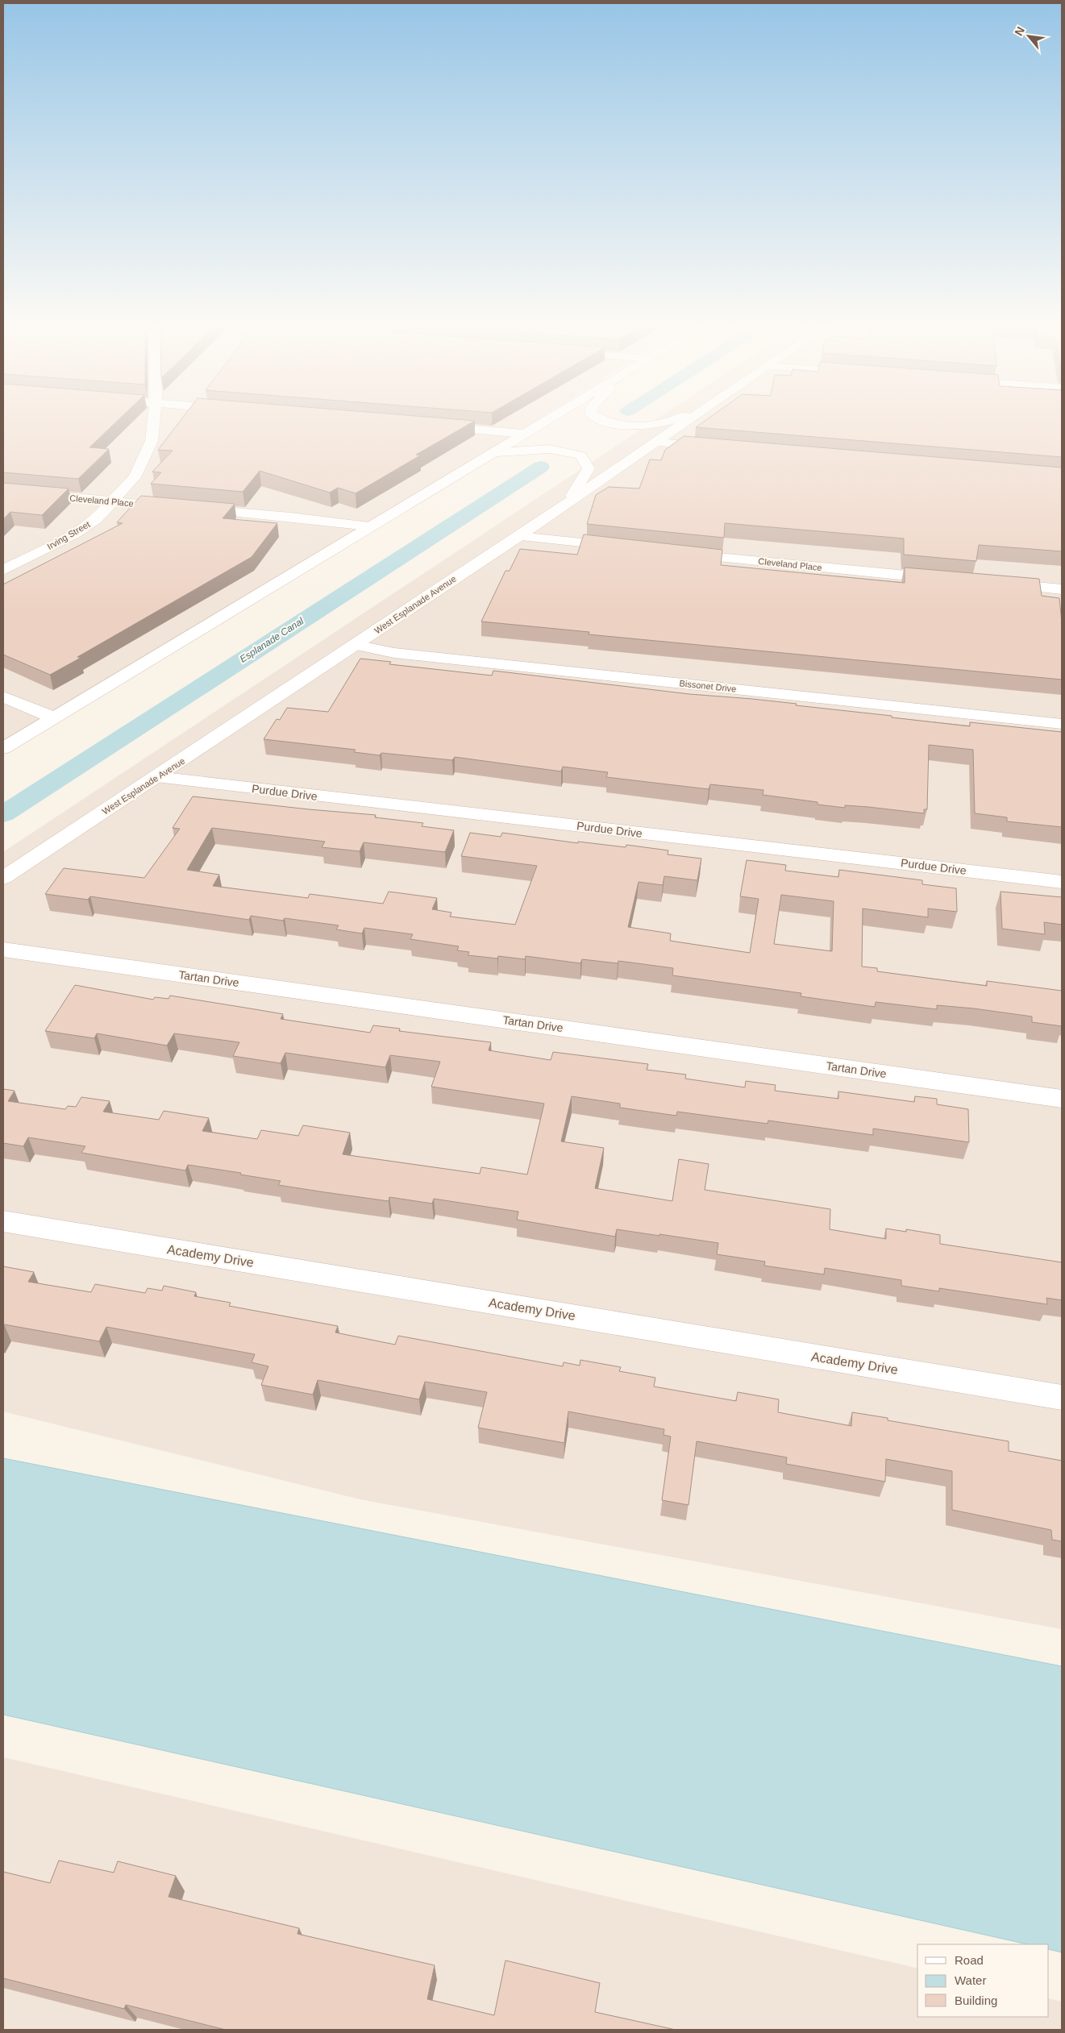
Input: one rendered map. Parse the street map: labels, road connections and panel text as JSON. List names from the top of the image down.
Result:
{
  "streets": {
    "street": [
      "Cleveland Place",
      "Irving Street",
      "West Esplanade Avenue",
      "Bissonet Drive",
      "Purdue Drive",
      "Tartan Drive",
      "Academy Drive"
    ]
  },
  "crossings": [
    ["Cleveland Place", "Irving Street"],
    ["West Esplanade Avenue", "Bissonet Drive"],
    ["West Esplanade Avenue", "Purdue Drive"]
  ],
  "water": ["Esplanade Canal"],
  "legend": ["Road", "Water", "Building"],
  "north": "top left"
}
